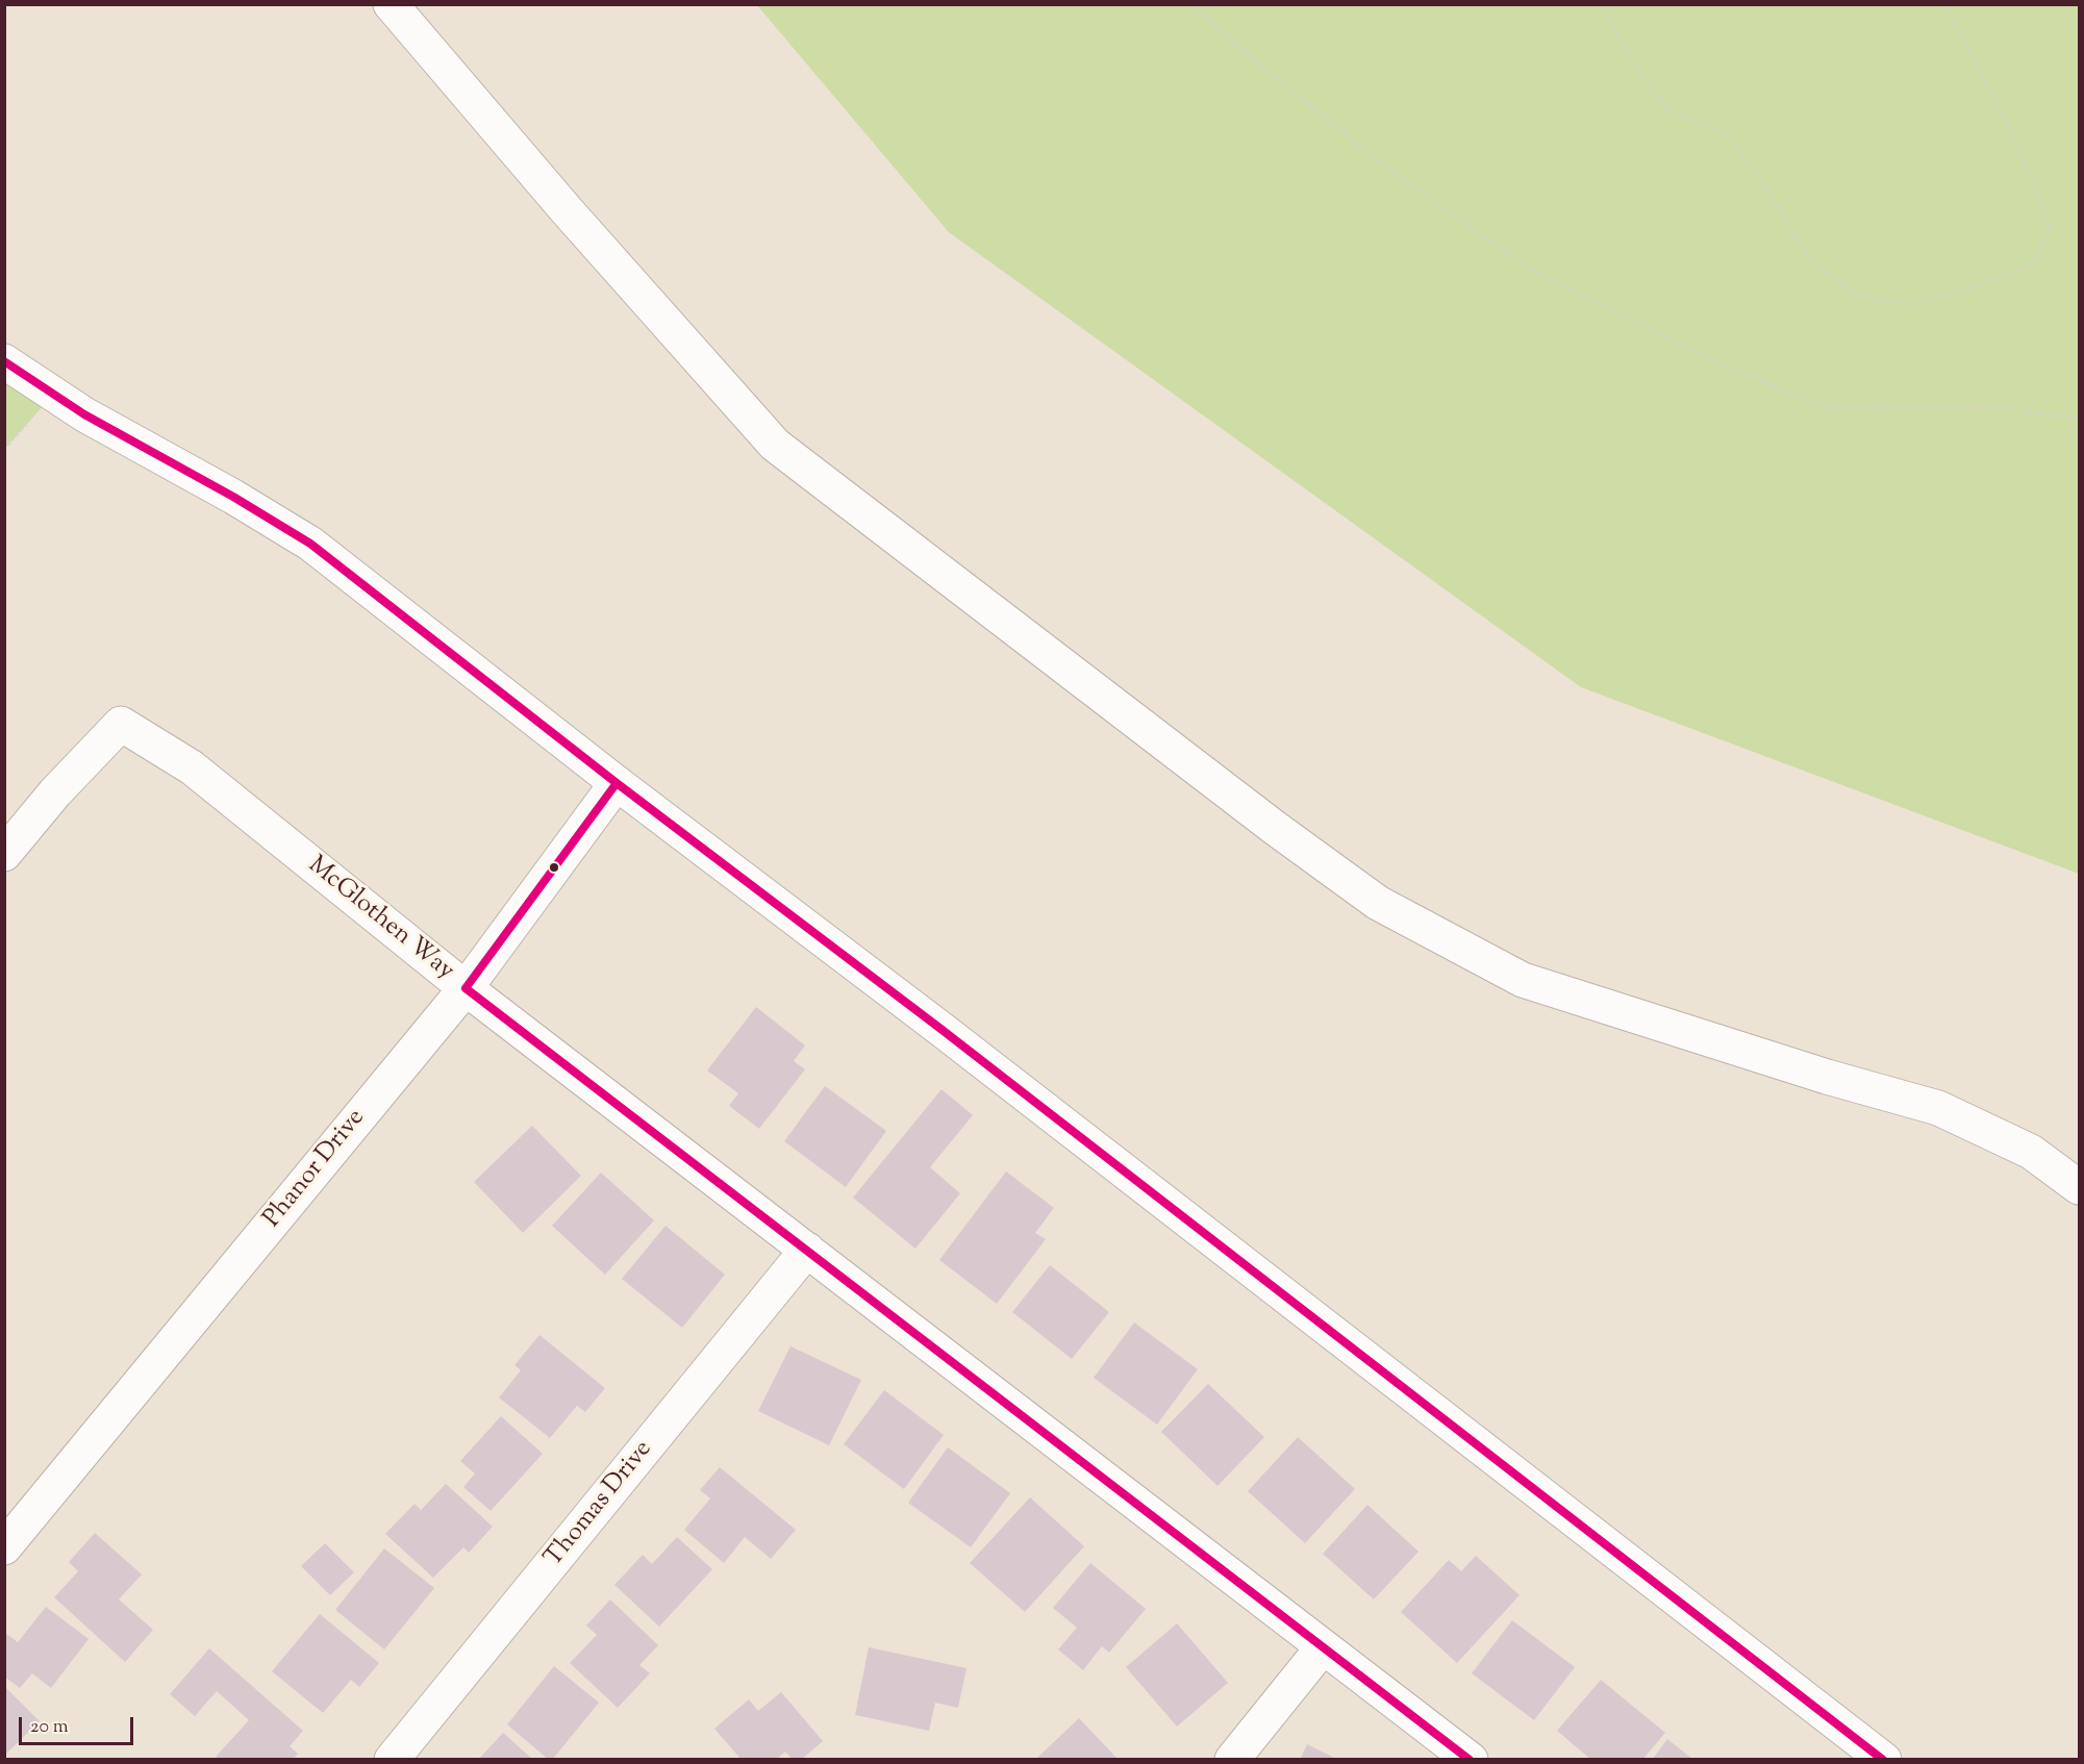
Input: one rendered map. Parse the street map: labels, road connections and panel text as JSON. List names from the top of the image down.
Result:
{
  "streets": {
    "street": ["McGlothen Way", "Phanor Drive", "Thomas Drive"]
  },
  "crossings": [
    ["McGlothen Way", "Phanor Drive"],
    ["McGlothen Way", "Thomas Drive"]
  ],
  "scale_bar": "20 m"
}
